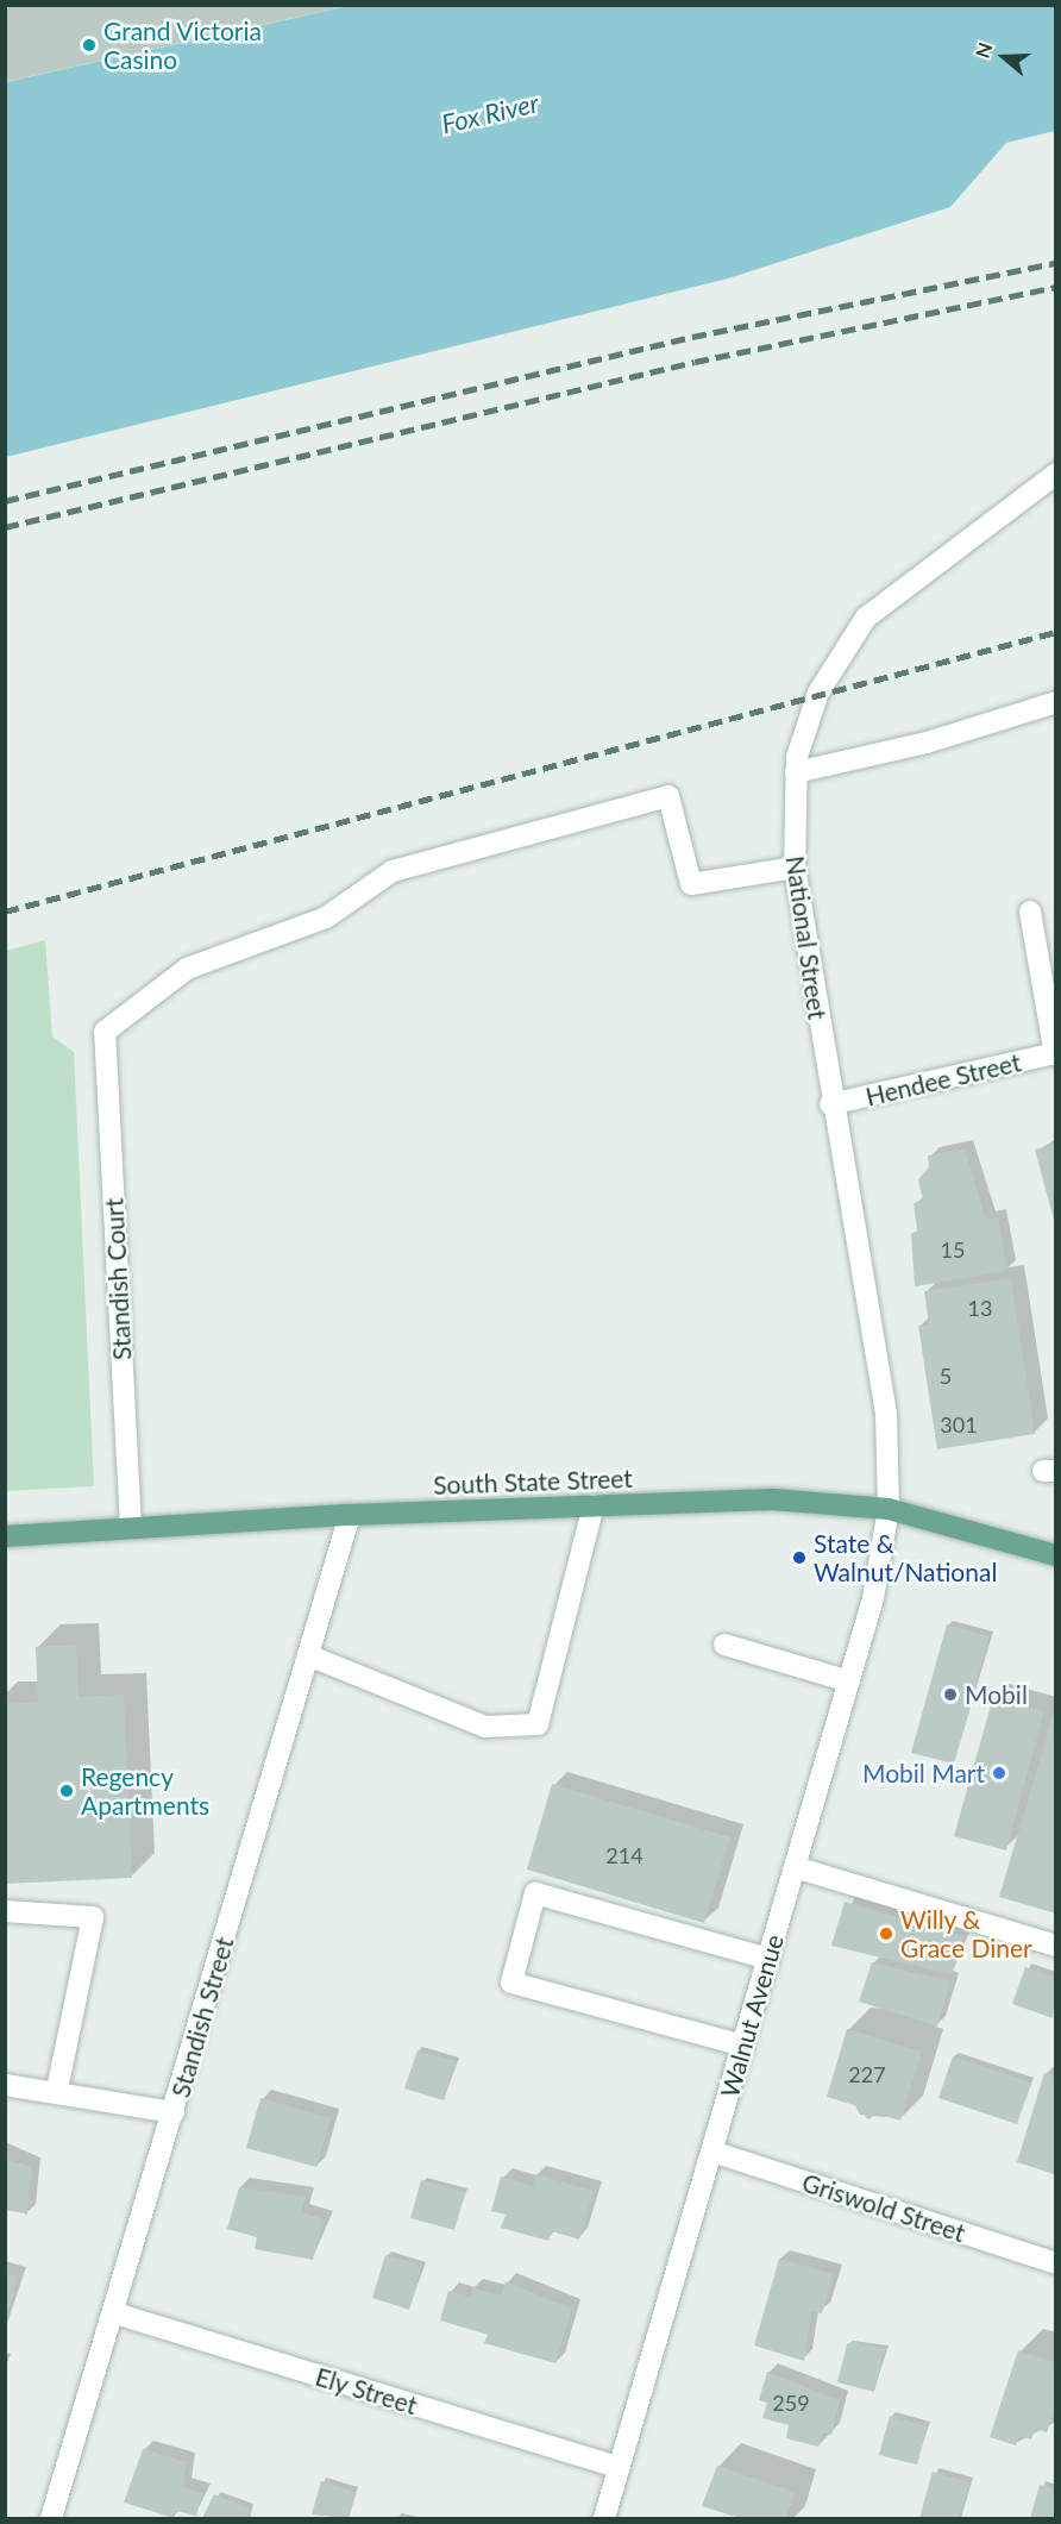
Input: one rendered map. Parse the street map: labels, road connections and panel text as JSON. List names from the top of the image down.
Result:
{
  "streets": {
    "main road": ["South State Street"],
    "street": [
      "National Street",
      "Hendee Street",
      "Standish Court",
      "Walnut Avenue",
      "Standish Street",
      "Griswold Street",
      "Ely Street"
    ]
  },
  "crossings": [
    ["National Street", "Hendee Street"],
    ["National Street", "Standish Court"],
    ["National Street", "South State Street"],
    ["National Street", "Walnut Avenue"],
    ["Standish Court", "South State Street"],
    ["South State Street", "Walnut Avenue"],
    ["South State Street", "Standish Street"],
    ["Walnut Avenue", "Griswold Street"],
    ["Walnut Avenue", "Ely Street"],
    ["Standish Street", "Ely Street"]
  ],
  "water": ["Fox River"],
  "places": [
    "Grand Victoria Casino",
    "State & Walnut/National",
    "Mobil",
    "Mobil Mart",
    "Regency Apartments",
    "Willy & Grace Diner"
  ],
  "house_numbers": [
    "15",
    "13",
    "5",
    "301",
    "214",
    "227",
    "259"
  ],
  "north": "left"
}
